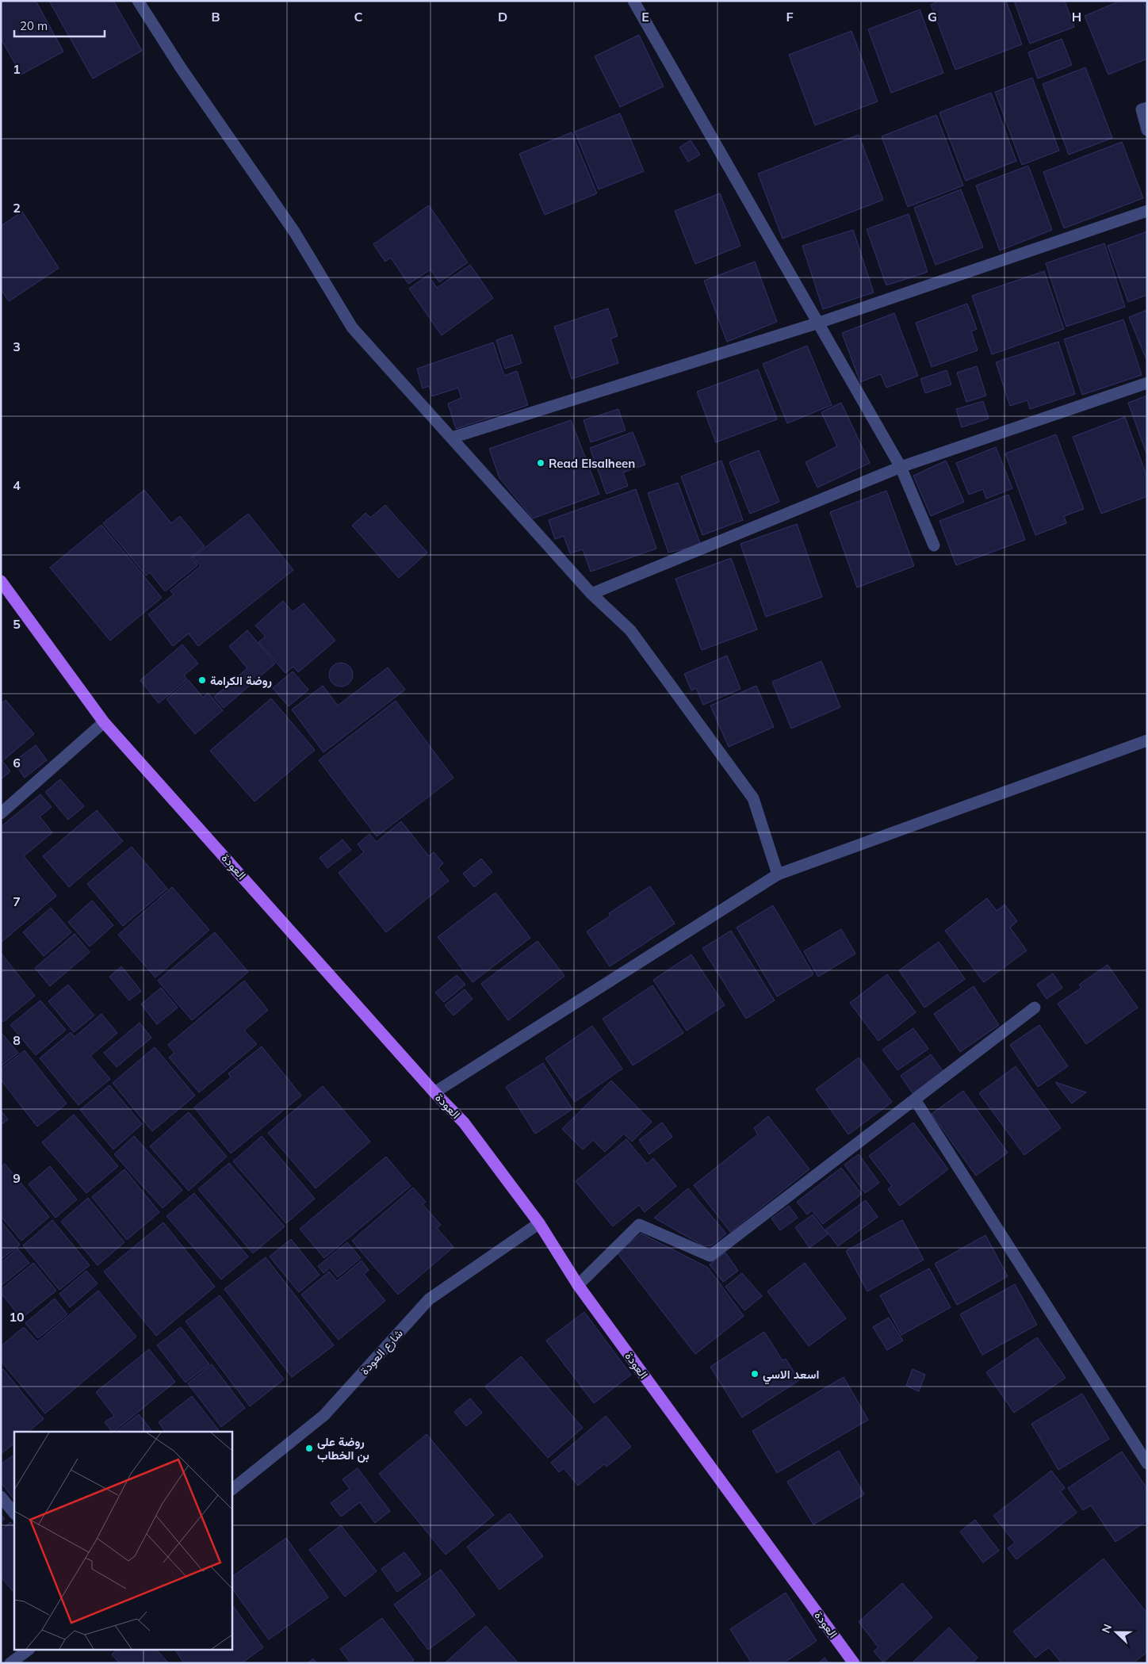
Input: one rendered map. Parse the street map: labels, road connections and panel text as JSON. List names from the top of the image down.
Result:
{
  "streets": {
    "main road": ["العودة"],
    "street": ["شارع العودة"]
  },
  "crossings": [
    ["العودة", "شارع العودة"]
  ],
  "places": [
    "Read Elsalheen",
    "روضة الكرامة",
    "اسعد الاسي",
    "روضة على بن الخطاب"
  ],
  "scale_bar": "20 m",
  "north": "left",
  "grid": {
    "columns": [
      "B",
      "C",
      "D",
      "E",
      "F",
      "G",
      "H"
    ],
    "rows": [
      "1",
      "2",
      "3",
      "4",
      "5",
      "6",
      "7",
      "8",
      "9",
      "10"
    ]
  }
}
